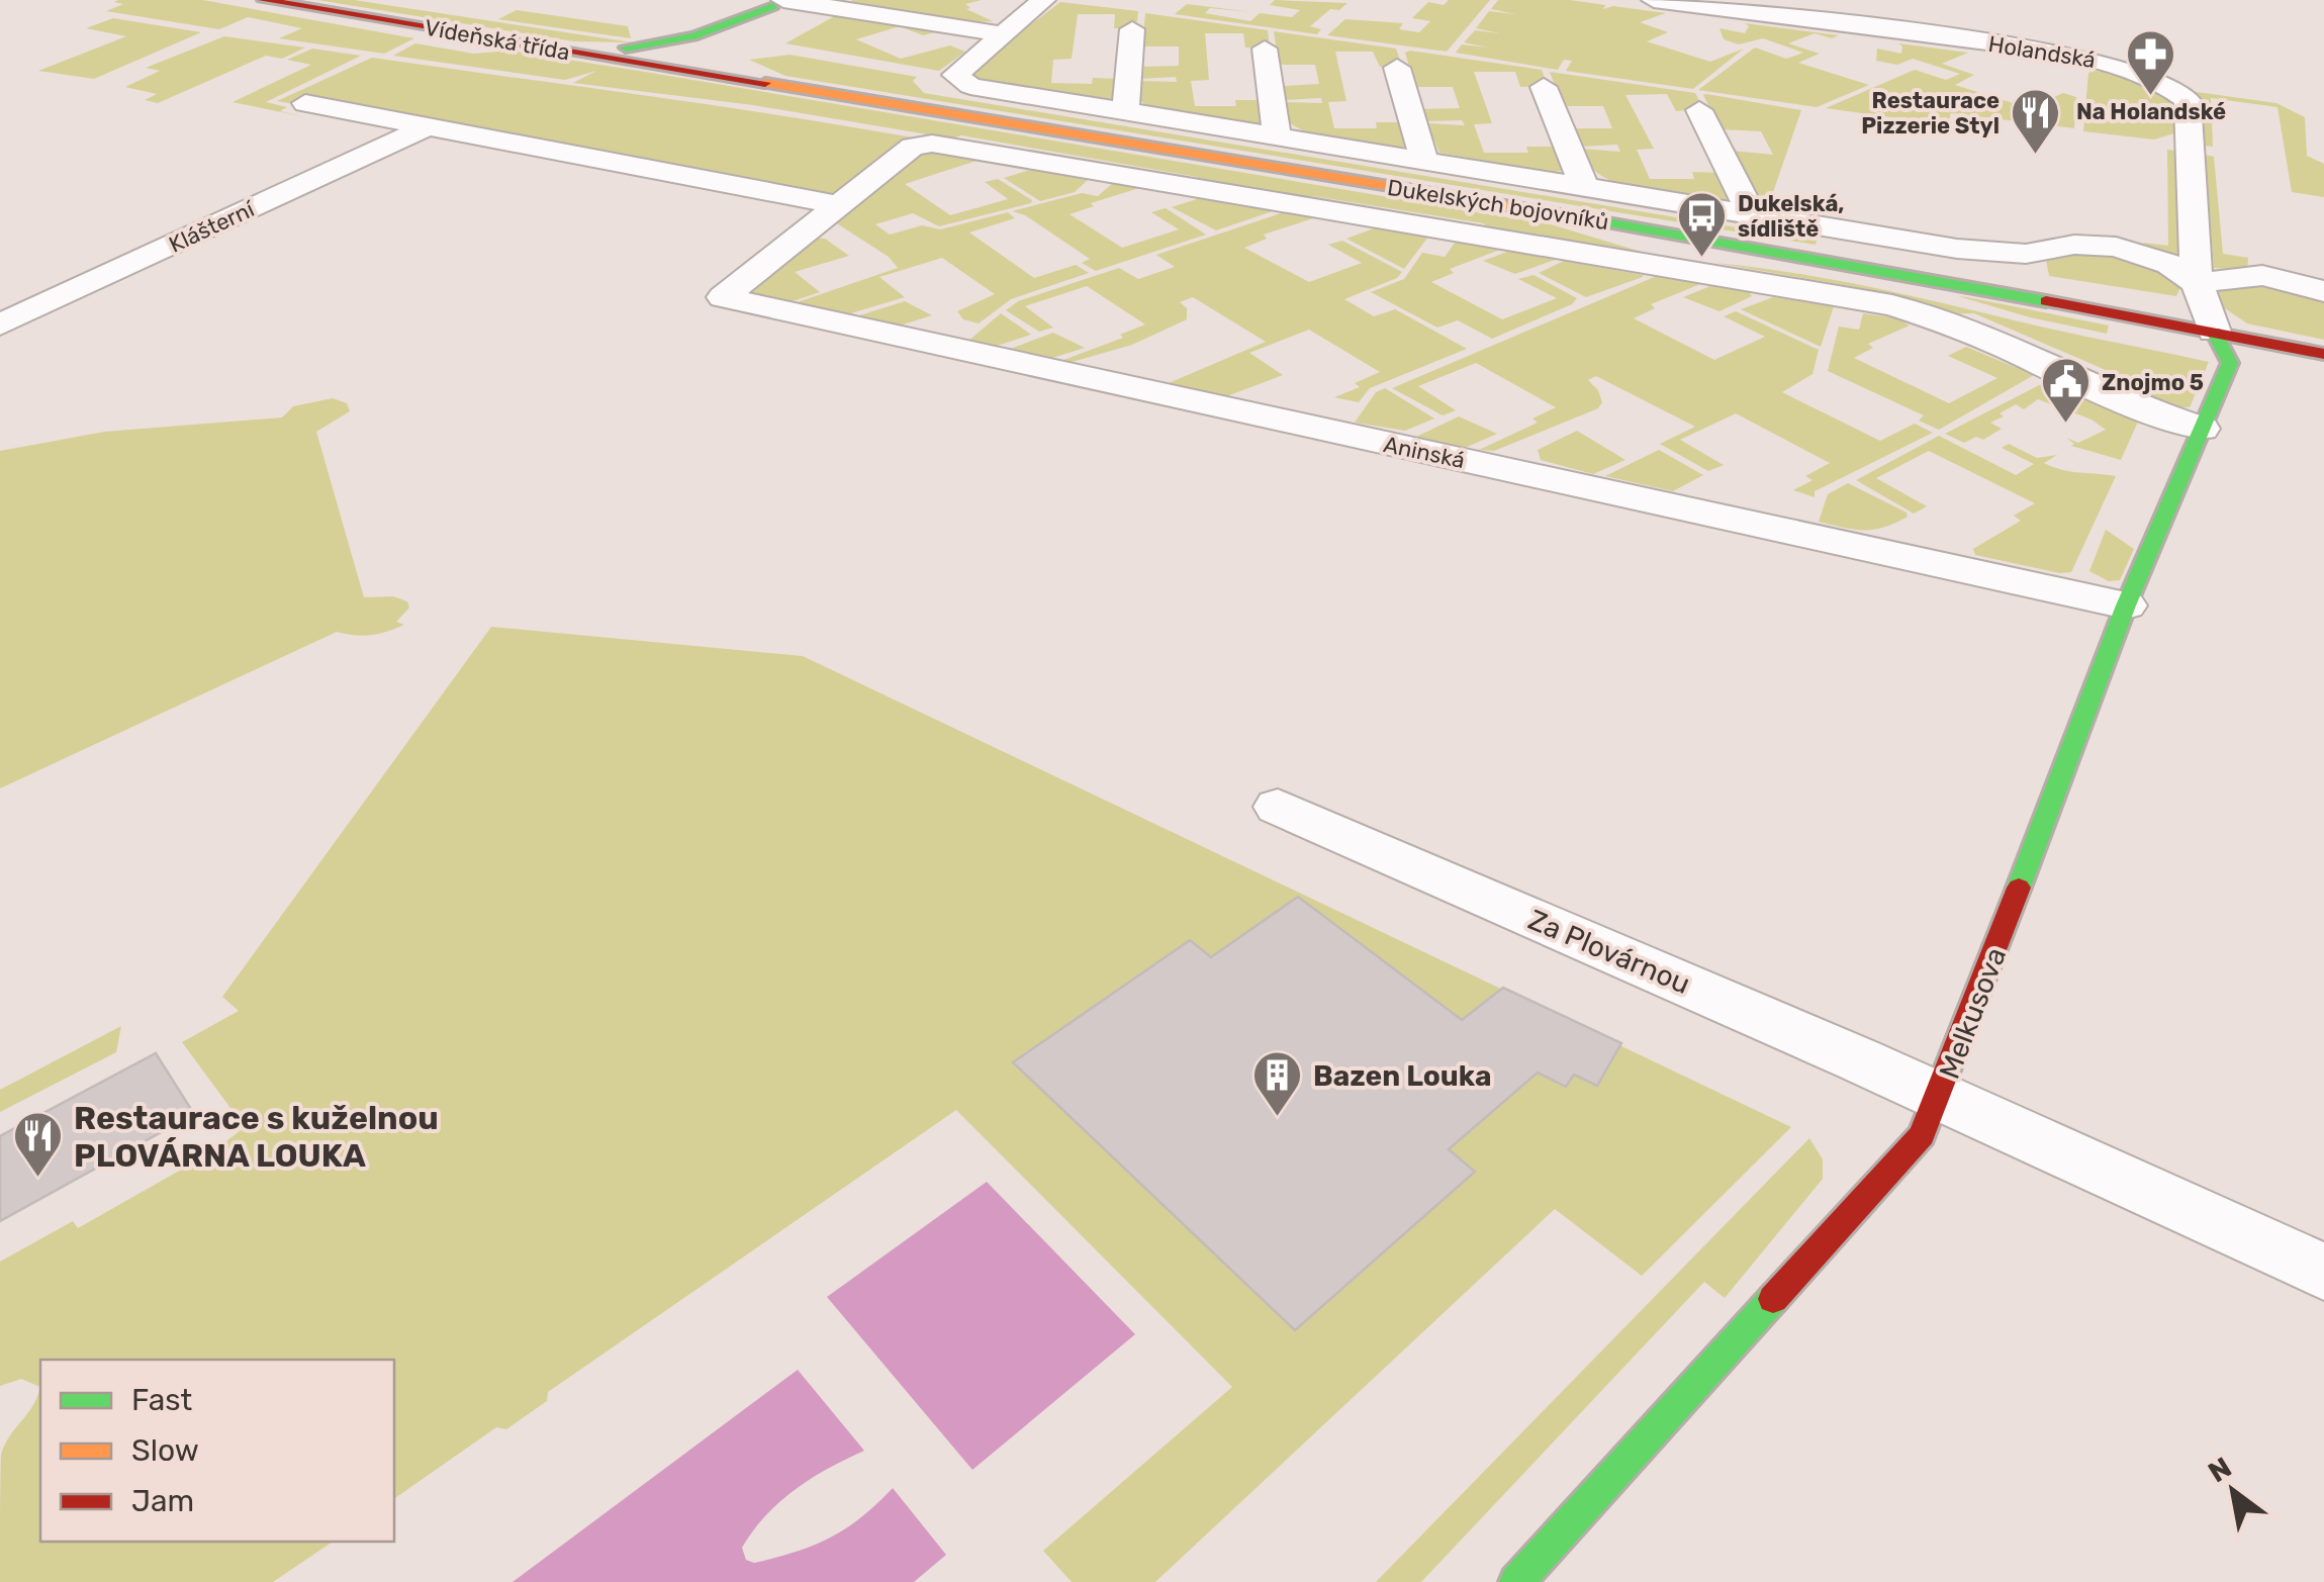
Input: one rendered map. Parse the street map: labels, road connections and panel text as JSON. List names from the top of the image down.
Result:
{
  "streets": {
    "main road": ["Vídeňská třída", "Dukelských bojovníků", "Melkusova"],
    "street": [
      "Holandská",
      "Klášterní",
      "Aninská",
      "Za Plovárnou"
    ]
  },
  "crossings": [
    ["Vídeňská třída", "Dukelských bojovníků"],
    ["Holandská", "Dukelských bojovníků"],
    ["Holandská", "Melkusova"],
    ["Dukelských bojovníků", "Aninská"],
    ["Dukelských bojovníků", "Melkusova"],
    ["Aninská", "Melkusova"],
    ["Za Plovárnou", "Melkusova"]
  ],
  "places": {
    "pharmacy": ["Na Holandské"],
    "restaurant": ["Restaurace Pizzerie Styl", "Restaurace s kuželnou PLOVÁRNA LOUKA"],
    "bus stop": ["Dukelská, sídliště"],
    "public building": ["Znojmo 5"],
    "building": ["Bazen Louka"]
  },
  "legend": ["Fast", "Slow", "Jam"],
  "north": "top left"
}
